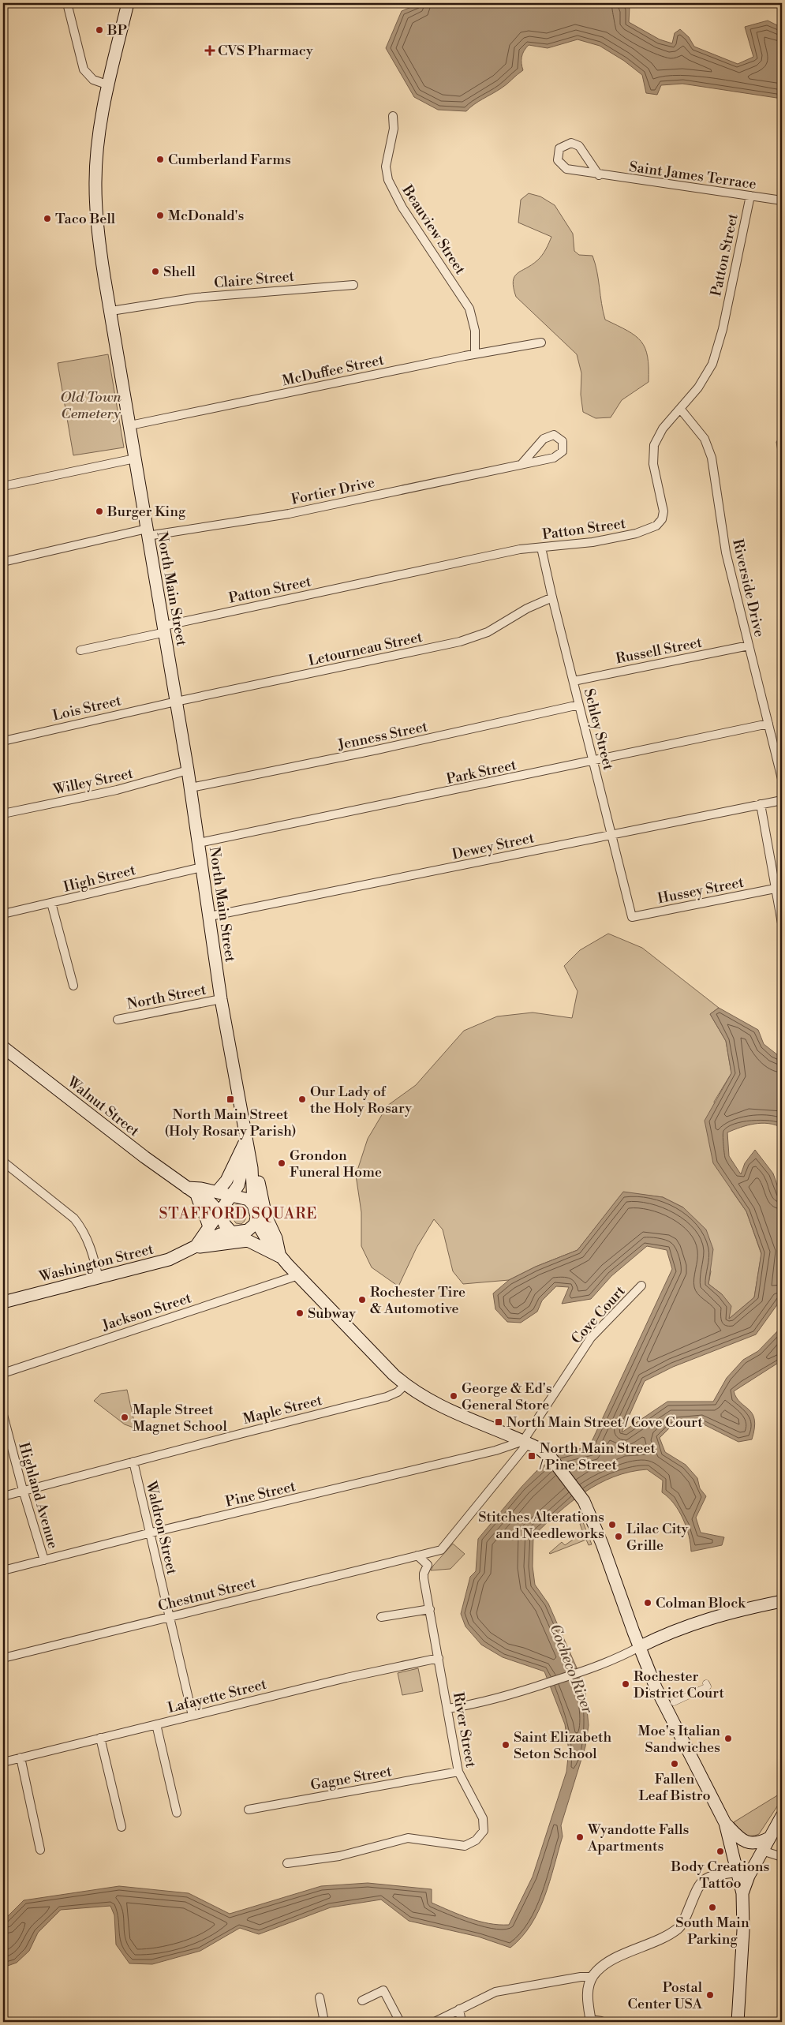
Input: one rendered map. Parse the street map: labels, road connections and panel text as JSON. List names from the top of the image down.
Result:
{
  "streets": {
    "main road": ["North Main Street", "Walnut Street", "Washington Street"],
    "street": [
      "Saint James Terrace",
      "Beauview Street",
      "Patton Street",
      "Claire Street",
      "McDuffee Street",
      "Fortier Drive",
      "Riverside Drive",
      "Letourneau Street",
      "Russell Street",
      "Lois Street",
      "Schley Street",
      "Jenness Street",
      "Park Street",
      "Willey Street",
      "Dewey Street",
      "High Street",
      "Hussey Street",
      "North Street",
      "Jackson Street",
      "Cove Court",
      "Maple Street",
      "Pine Street",
      "Highland Avenue",
      "Waldron Street",
      "Chestnut Street",
      "Lafayette Street",
      "River Street",
      "Gagne Street"
    ]
  },
  "crossings": [
    ["Saint James Terrace", "Patton Street"],
    ["Beauview Street", "McDuffee Street"],
    ["Patton Street", "Riverside Drive"],
    ["Patton Street", "North Main Street"],
    ["Patton Street", "Schley Street"],
    ["Claire Street", "North Main Street"],
    ["McDuffee Street", "North Main Street"],
    ["Fortier Drive", "North Main Street"],
    ["Riverside Drive", "Russell Street"],
    ["Riverside Drive", "Park Street"],
    ["North Main Street", "Letourneau Street"],
    ["North Main Street", "Lois Street"],
    ["North Main Street", "Jenness Street"],
    ["North Main Street", "Park Street"],
    ["North Main Street", "Willey Street"],
    ["North Main Street", "Dewey Street"],
    ["North Main Street", "High Street"],
    ["North Main Street", "North Street"],
    ["North Main Street", "Walnut Street"],
    ["North Main Street", "Washington Street"],
    ["North Main Street", "Jackson Street"],
    ["North Main Street", "Cove Court"],
    ["North Main Street", "Maple Street"],
    ["North Main Street", "Pine Street"],
    ["Letourneau Street", "Lois Street"],
    ["Letourneau Street", "Schley Street"],
    ["Russell Street", "Schley Street"],
    ["Schley Street", "Jenness Street"],
    ["Schley Street", "Park Street"],
    ["Schley Street", "Dewey Street"],
    ["Schley Street", "Hussey Street"],
    ["Walnut Street", "Washington Street"],
    ["Cove Court", "Pine Street"],
    ["Maple Street", "Highland Avenue"],
    ["Maple Street", "Waldron Street"],
    ["Pine Street", "Highland Avenue"],
    ["Pine Street", "Waldron Street"],
    ["Waldron Street", "Chestnut Street"],
    ["Waldron Street", "Lafayette Street"],
    ["Lafayette Street", "River Street"],
    ["River Street", "Gagne Street"]
  ],
  "districts": ["STAFFORD SQUARE"],
  "water": ["Cocheco River"],
  "parks": ["Old Town Cemetery"],
  "places": {
    "other": [
      "BP",
      "Cumberland Farms",
      "McDonald's",
      "Taco Bell",
      "Shell",
      "Burger King",
      "Our Lady of the Holy Rosary",
      "Grondon Funeral Home",
      "Rochester Tire & Automotive",
      "Subway",
      "George & Ed's General Store",
      "Maple Street Magnet School",
      "Stitches Alterations and Needleworks",
      "Lilac City Grille",
      "Colman Block",
      "Rochester District Court",
      "Moe's Italian Sandwiches",
      "Saint Elizabeth Seton School",
      "Fallen Leaf Bistro",
      "Wyandotte Falls Apartments",
      "Body Creations Tattoo",
      "South Main Parking",
      "Postal Center USA"
    ],
    "health": ["CVS Pharmacy"],
    "transit": ["North Main Street (Holy Rosary Parish)", "North Main Street / Cove Court", "North Main Street / Pine Street"]
  }
}
